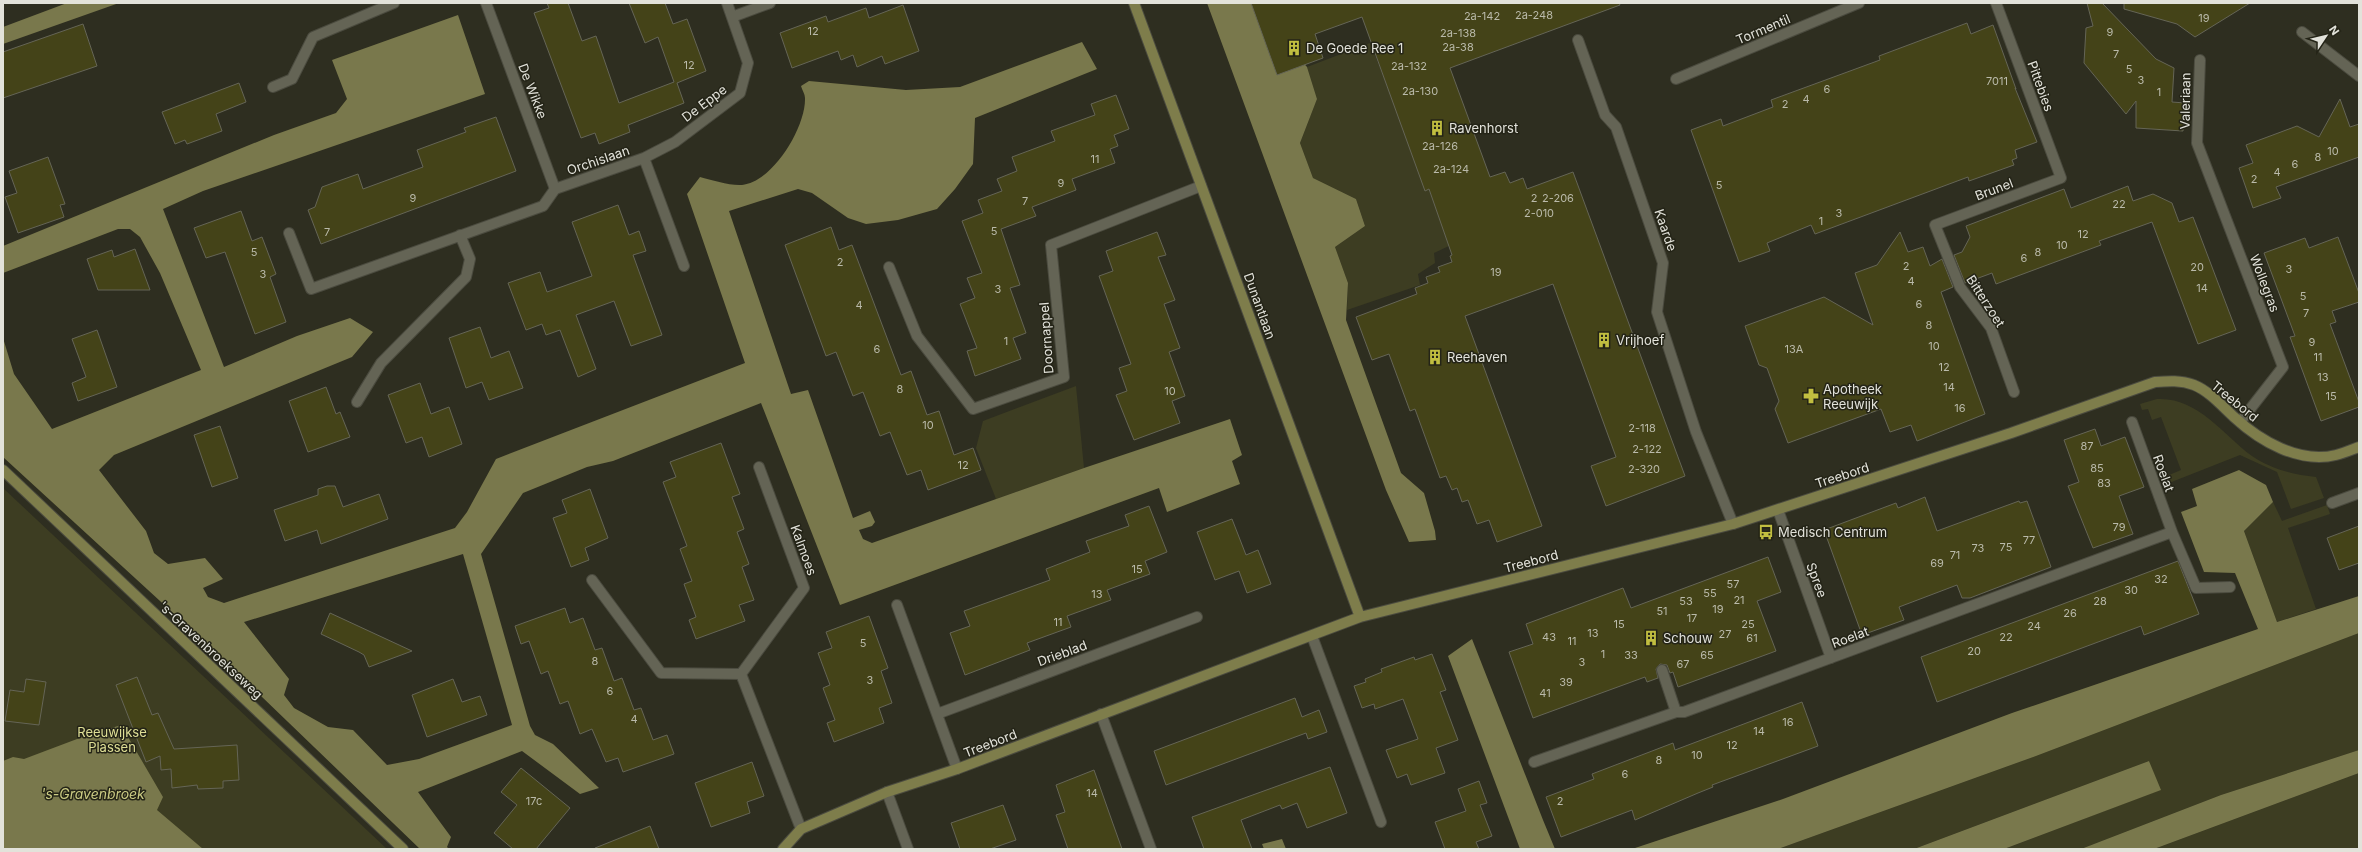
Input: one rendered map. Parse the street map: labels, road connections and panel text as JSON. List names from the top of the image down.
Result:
{
  "streets": {
    "street": [
      "Tormentil",
      "Pittebies",
      "De Wikke",
      "Valeriaan",
      "De Eppe",
      "Orchislaan",
      "Brunel",
      "Kaarde",
      "Wollegras",
      "Bitterzoet",
      "Dunantlaan",
      "Doornappel",
      "Treebord",
      "Roelat",
      "Kalmoes",
      "Spree",
      "'s-Gravenbroekseweg",
      "Drieblad"
    ]
  },
  "crossings": [
    ["Pittebies", "Brunel"],
    ["De Wikke", "Orchislaan"],
    ["Valeriaan", "Wollegras"],
    ["De Eppe", "Orchislaan"],
    ["Brunel", "Bitterzoet"],
    ["Kaarde", "Treebord"],
    ["Wollegras", "Treebord"],
    ["Dunantlaan", "Doornappel"],
    ["Dunantlaan", "Treebord"],
    ["Treebord", "Spree"],
    ["Roelat", "Spree"]
  ],
  "water": ["'s-Gravenbroek"],
  "parks": ["Reeuwijkse Plassen"],
  "places": {
    "building": [
      "De Goede Ree 1",
      "Ravenhorst",
      "Vrijhoef",
      "Reehaven",
      "Schouw"
    ],
    "pharmacy": ["Apotheek Reeuwijk"],
    "bus stop": ["Medisch Centrum"]
  },
  "house_numbers": [
    "2a-248",
    "2a-142",
    "19",
    "12",
    "9",
    "2a-138",
    "2a-38",
    "7",
    "12",
    "2a-132",
    "5",
    "3",
    "7011",
    "6",
    "2a-130",
    "1",
    "4",
    "2",
    "2a-126",
    "10",
    "8",
    "11",
    "6",
    "2a-124",
    "4",
    "2",
    "9",
    "5",
    "9",
    "2",
    "2-206",
    "7",
    "22",
    "2-010",
    "3",
    "1",
    "5",
    "7",
    "12",
    "10",
    "5",
    "8",
    "6",
    "2",
    "2",
    "20",
    "3",
    "19",
    "3",
    "4",
    "14",
    "3",
    "5",
    "6",
    "4",
    "7",
    "8",
    "1",
    "9",
    "10",
    "6",
    "13A",
    "11",
    "12",
    "13",
    "14",
    "8",
    "10",
    "15",
    "16",
    "10",
    "2-118",
    "87",
    "2-122",
    "12",
    "85",
    "2-320",
    "83",
    "79",
    "77",
    "75",
    "73",
    "71",
    "69",
    "15",
    "32",
    "57",
    "30",
    "55",
    "13",
    "21",
    "53",
    "28",
    "19",
    "51",
    "26",
    "17",
    "11",
    "15",
    "25",
    "24",
    "13",
    "27",
    "43",
    "22",
    "61",
    "11",
    "5",
    "20",
    "1",
    "33",
    "65",
    "8",
    "3",
    "67",
    "3",
    "39",
    "6",
    "41",
    "4",
    "16",
    "14",
    "12",
    "10",
    "8",
    "6",
    "14",
    "17c",
    "2"
  ],
  "north": "top right"
}
